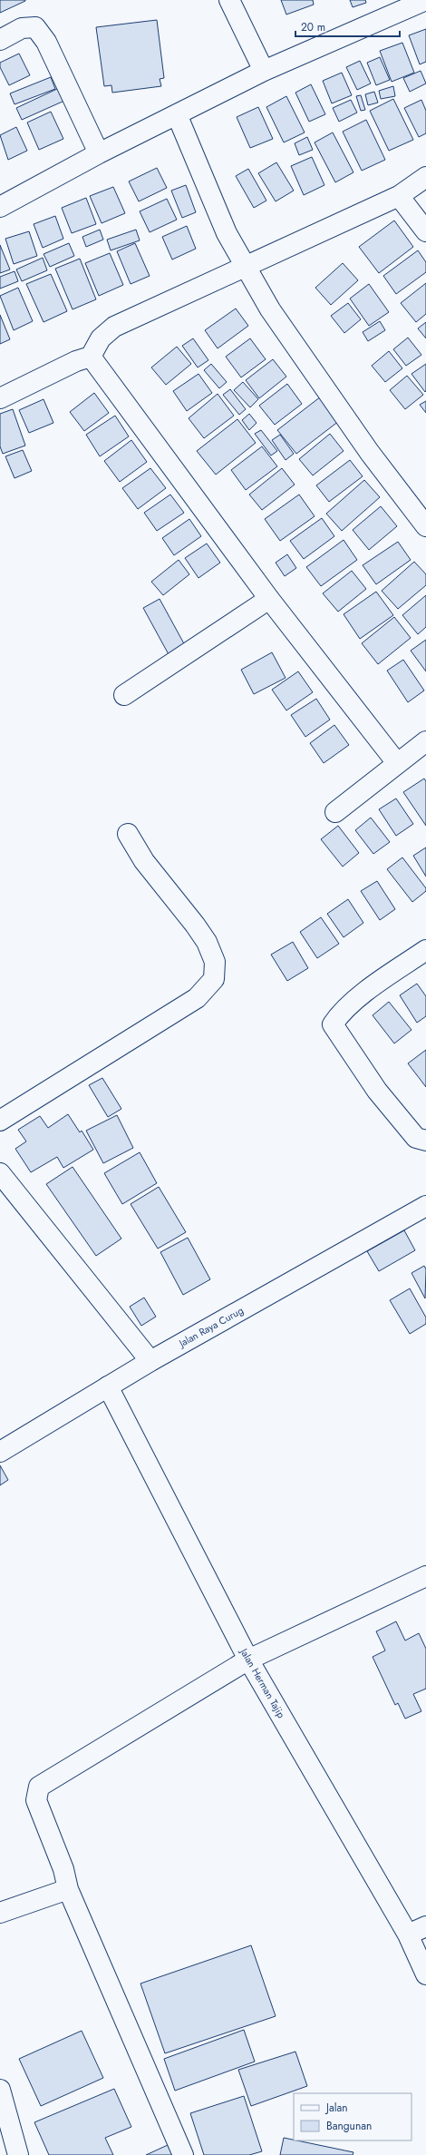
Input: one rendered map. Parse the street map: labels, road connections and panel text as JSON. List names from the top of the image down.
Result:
{
  "streets": {
    "street": ["Jalan Raya Curug", "Jalan Herman Tajip"]
  },
  "crossings": [
    ["Jalan Raya Curug", "Jalan Herman Tajip"]
  ],
  "legend": ["Jalan", "Bangunan"],
  "scale_bar": "20 m"
}
